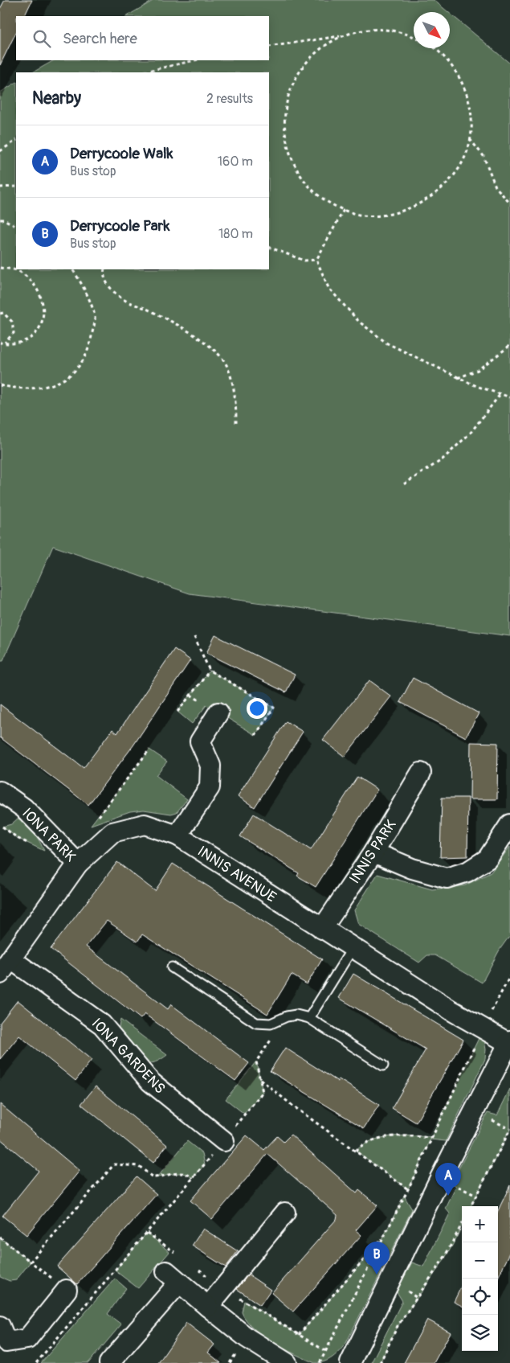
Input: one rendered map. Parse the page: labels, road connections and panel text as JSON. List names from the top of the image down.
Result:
{
  "streets": {
    "street": [
      "IONA PARK",
      "INNIS PARK",
      "INNIS AVENUE",
      "IONA GARDENS"
    ]
  },
  "crossings": [
    ["IONA PARK", "INNIS AVENUE"],
    ["INNIS PARK", "INNIS AVENUE"],
    ["INNIS AVENUE", "IONA GARDENS"]
  ],
  "north": "bottom right",
  "page": {
    "search": "Search here",
    "heading": ["Nearby", "2 results"],
    "list": [
      {
        "mark": "A",
        "name": "Derrycoole Walk",
        "note": "Bus stop",
        "value": "160 m"
      },
      {
        "mark": "B",
        "name": "Derrycoole Park",
        "note": "Bus stop",
        "value": "180 m"
      }
    ],
    "pins": ["A", "B"],
    "map_buttons": ["+", "−"]
  }
}
